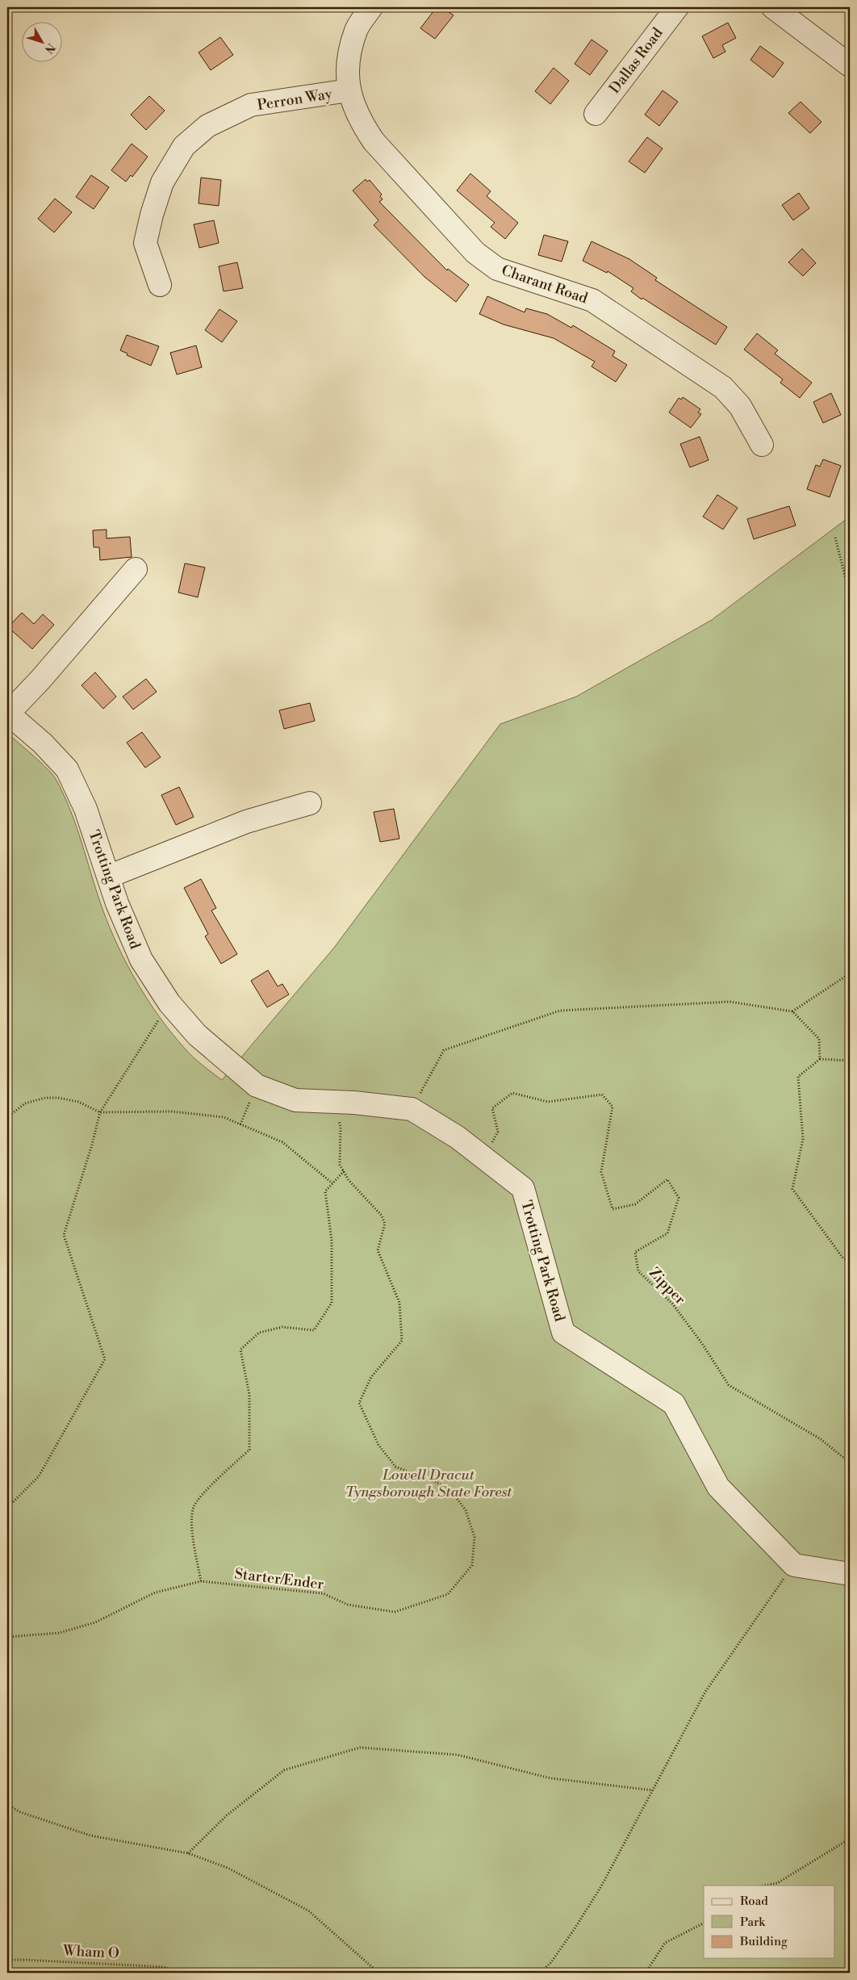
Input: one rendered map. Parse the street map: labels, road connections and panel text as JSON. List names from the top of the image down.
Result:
{
  "streets": {
    "street": [
      "Dallas Road",
      "Perron Way",
      "Charant Road",
      "Trotting Park Road"
    ],
    "path": ["Zipper", "Starter/Ender", "Wham O"]
  },
  "crossings": [
    ["Perron Way", "Charant Road"],
    ["Trotting Park Road", "Zipper"],
    ["Trotting Park Road", "Starter/Ender"]
  ],
  "parks": ["Lowell Dracut Tyngsborough State Forest"],
  "legend": ["Road", "Park", "Building"],
  "north": "bottom right"
}
